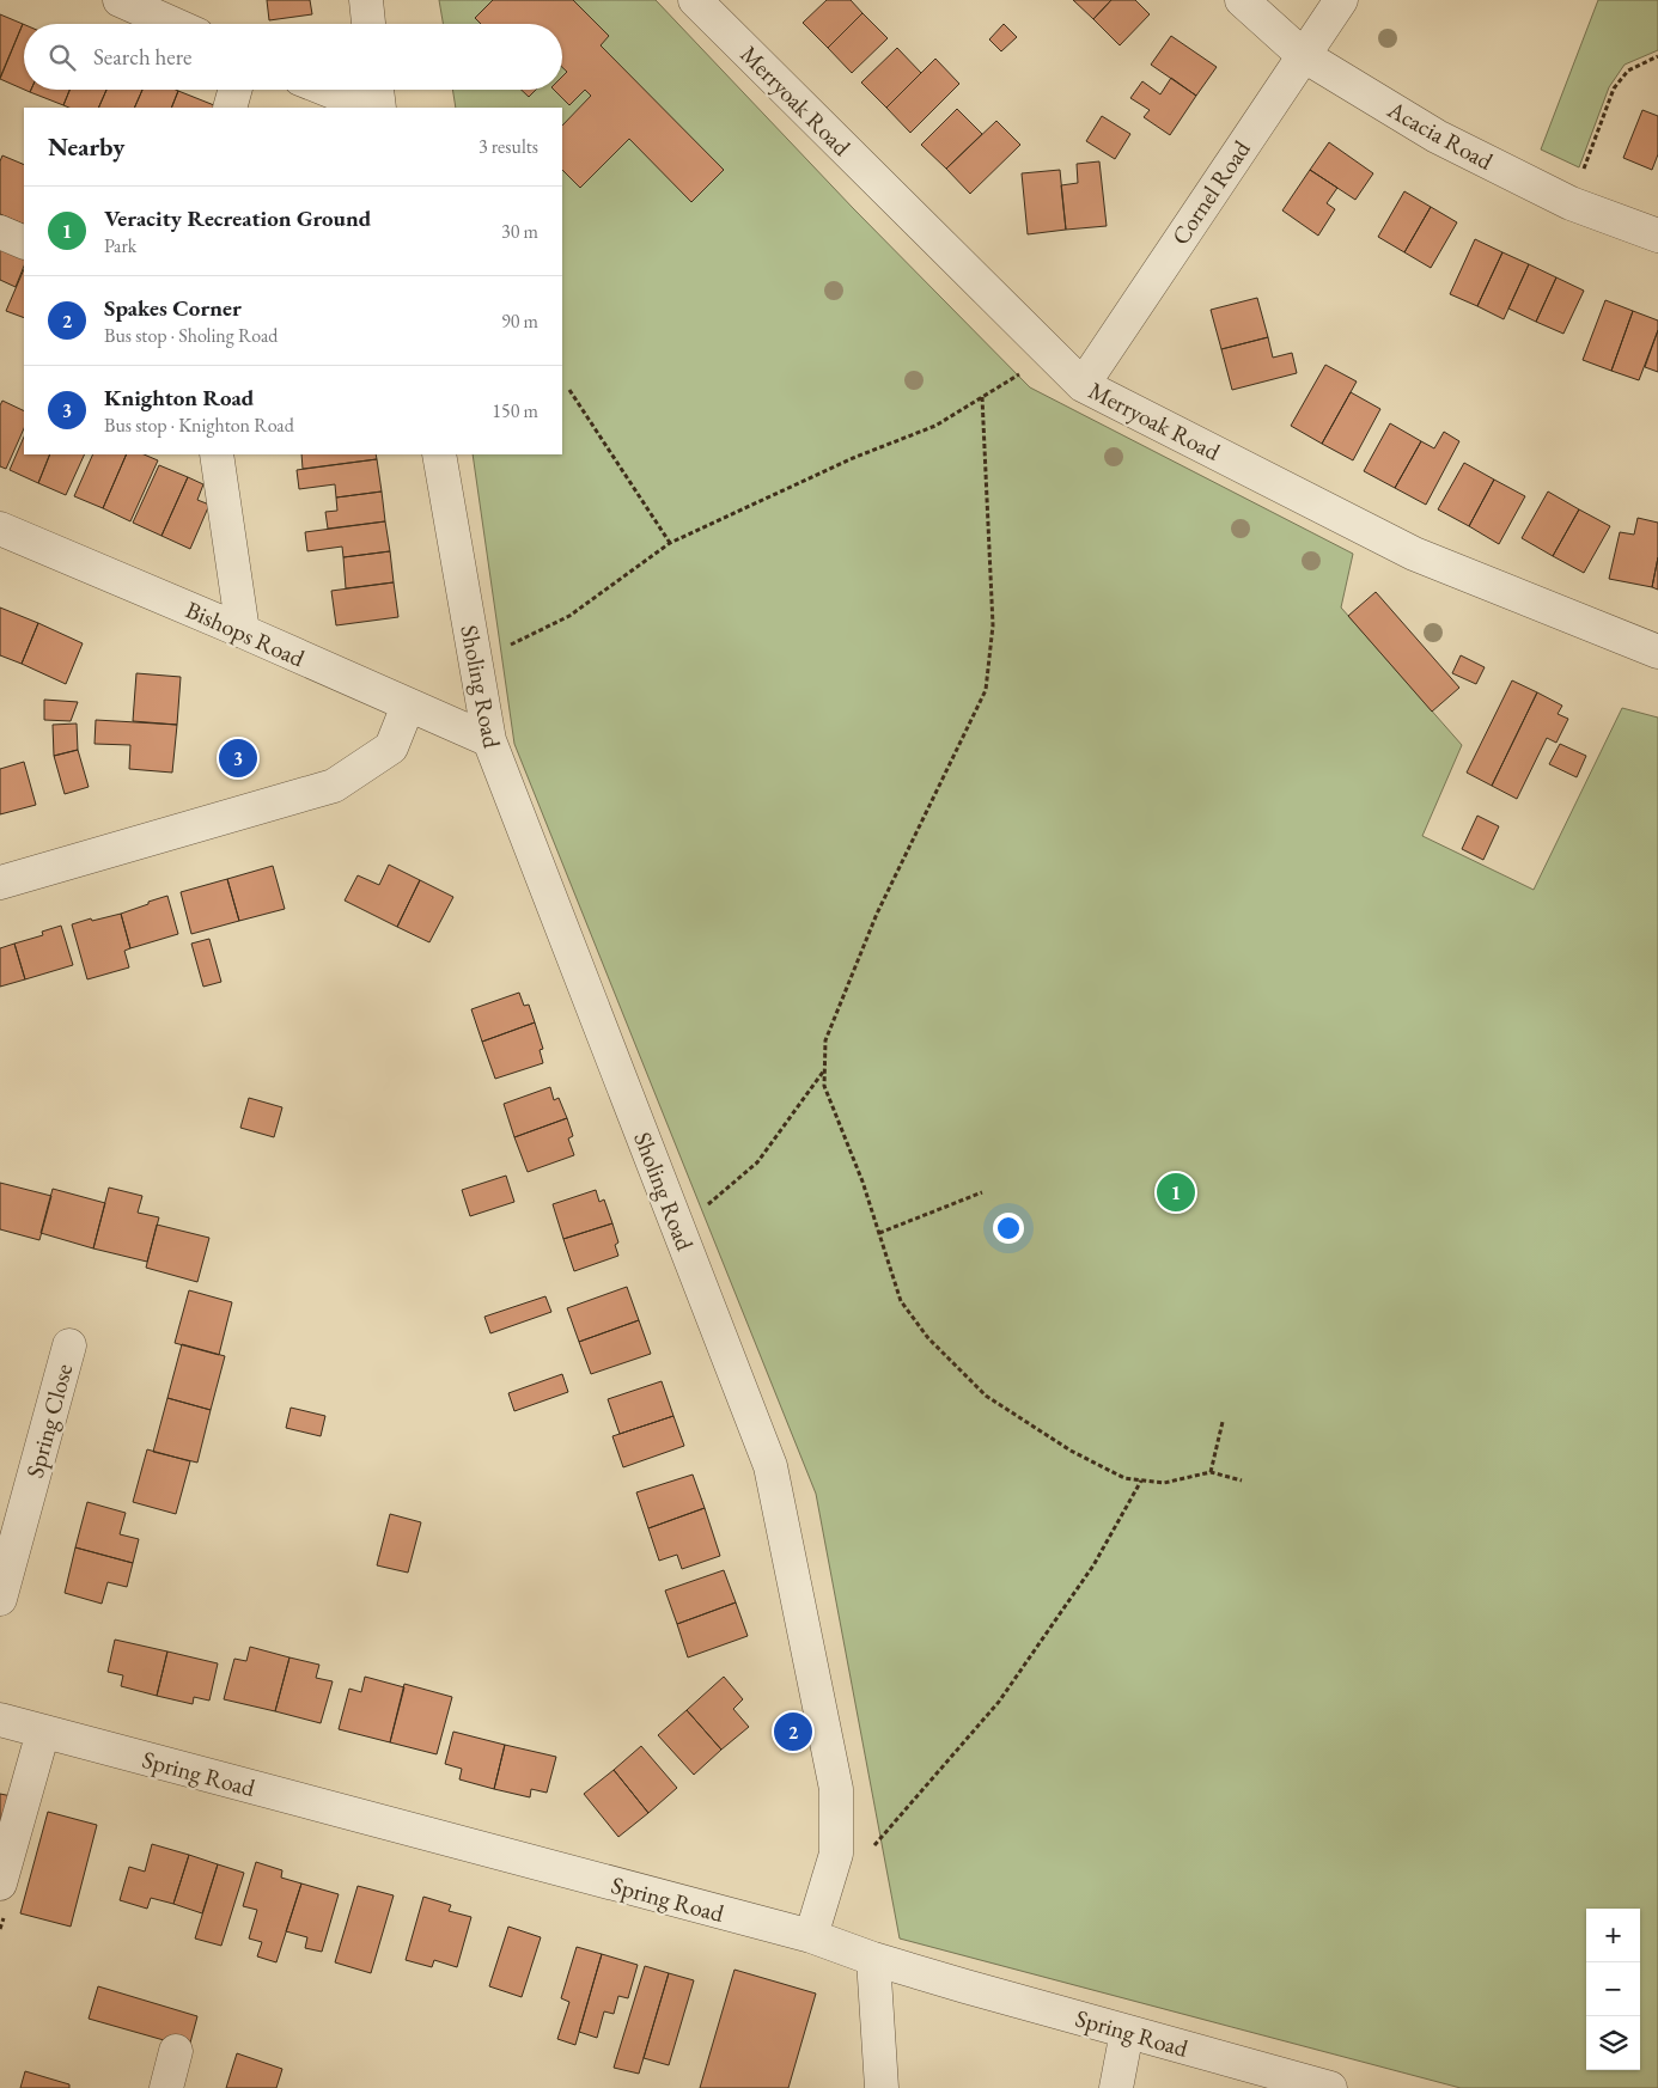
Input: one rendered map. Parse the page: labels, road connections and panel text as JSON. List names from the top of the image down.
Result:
{
  "streets": {
    "street": [
      "Merryoak Road",
      "Acacia Road",
      "Cornel Road",
      "Bishops Road",
      "Sholing Road",
      "Spring Close",
      "Spring Road"
    ]
  },
  "crossings": [
    ["Merryoak Road", "Cornel Road"],
    ["Acacia Road", "Cornel Road"],
    ["Bishops Road", "Sholing Road"],
    ["Sholing Road", "Spring Road"]
  ],
  "page": {
    "search": "Search here",
    "heading": ["Nearby", "3 results"],
    "list": [
      {
        "mark": "1",
        "name": "Veracity Recreation Ground",
        "note": "Park",
        "value": "30 m"
      },
      {
        "mark": "2",
        "name": "Spakes Corner",
        "note": "Bus stop · Sholing Road",
        "value": "90 m"
      },
      {
        "mark": "3",
        "name": "Knighton Road",
        "note": "Bus stop · Knighton Road",
        "value": "150 m"
      }
    ],
    "pins": ["3", "1", "2"],
    "map_buttons": ["+", "−"]
  }
}
